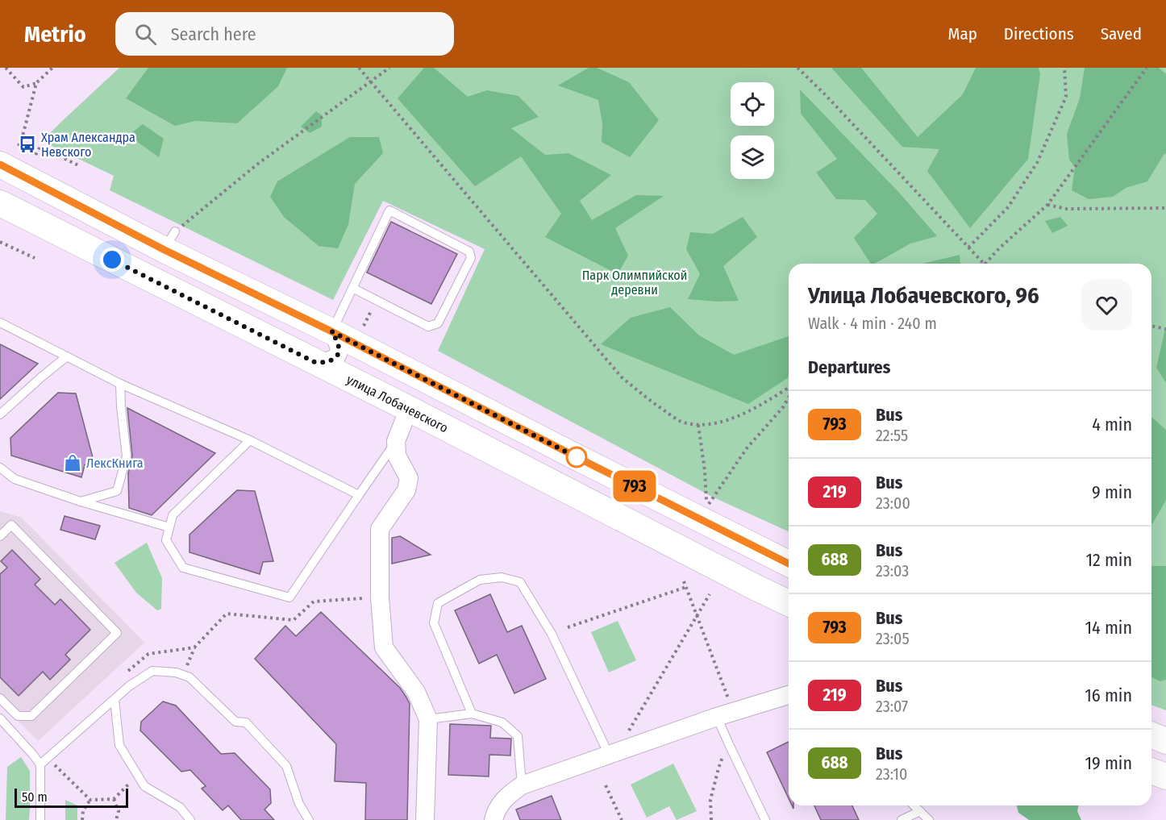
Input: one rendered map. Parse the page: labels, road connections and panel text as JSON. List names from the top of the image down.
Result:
{
  "streets": {
    "main road": ["улица Лобачевского"]
  },
  "parks": ["Парк Олимпийской деревни"],
  "places": {
    "bus stop": ["Храм Александра Невского"],
    "shop": ["ЛексКнига"]
  },
  "lines": ["bus line 793"],
  "scale_bar": "50 m",
  "page": {
    "header": "Metrio",
    "search": "Search here",
    "nav": ["Map", "Directions", "Saved"],
    "on_map": "793",
    "heading": [
      ["Улица Лобачевского, 96", "Walk · 4 min · 240 m"],
      "Departures"
    ],
    "list": [
      {
        "mark": "793",
        "name": "Bus",
        "note": "22:55",
        "value": "4 min"
      },
      {
        "mark": "219",
        "name": "Bus",
        "note": "23:00",
        "value": "9 min"
      },
      {
        "mark": "688",
        "name": "Bus",
        "note": "23:03",
        "value": "12 min"
      },
      {
        "mark": "793",
        "name": "Bus",
        "note": "23:05",
        "value": "14 min"
      },
      {
        "mark": "219",
        "name": "Bus",
        "note": "23:07",
        "value": "16 min"
      },
      {
        "mark": "688",
        "name": "Bus",
        "note": "23:10",
        "value": "19 min"
      }
    ],
    "scale": "50 m"
  }
}
